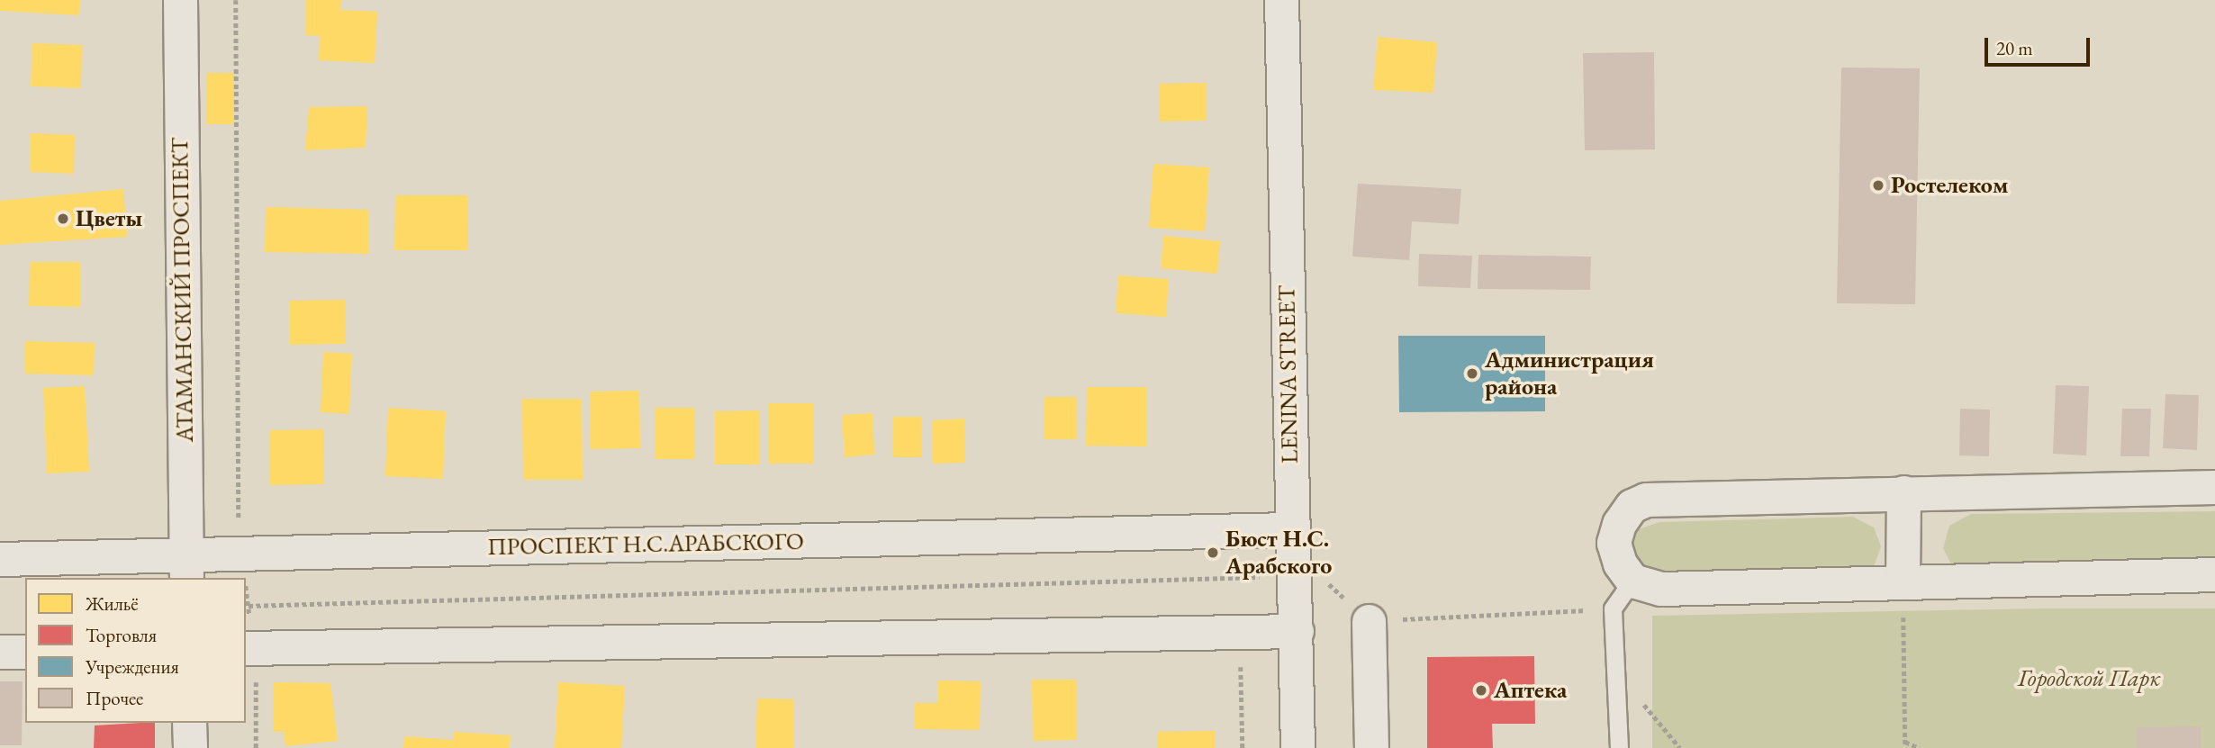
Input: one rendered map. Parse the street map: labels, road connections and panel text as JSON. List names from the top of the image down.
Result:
{
  "streets": {
    "street": ["АТАМАНСКИЙ ПРОСПЕКТ", "LENINA STREET", "ПРОСПЕКТ Н.С.АРАБСКОГО"]
  },
  "crossings": [
    ["АТАМАНСКИЙ ПРОСПЕКТ", "ПРОСПЕКТ Н.С.АРАБСКОГО"],
    ["LENINA STREET", "ПРОСПЕКТ Н.С.АРАБСКОГО"]
  ],
  "parks": ["Городской Парк"],
  "places": [
    "Ростелеком",
    "Цветы",
    "Администрация района",
    "Бюст Н.С. Арабского",
    "Аптека"
  ],
  "legend": [
    "Жильё",
    "Торговля",
    "Учреждения",
    "Прочее"
  ],
  "scale_bar": "20 m"
}
